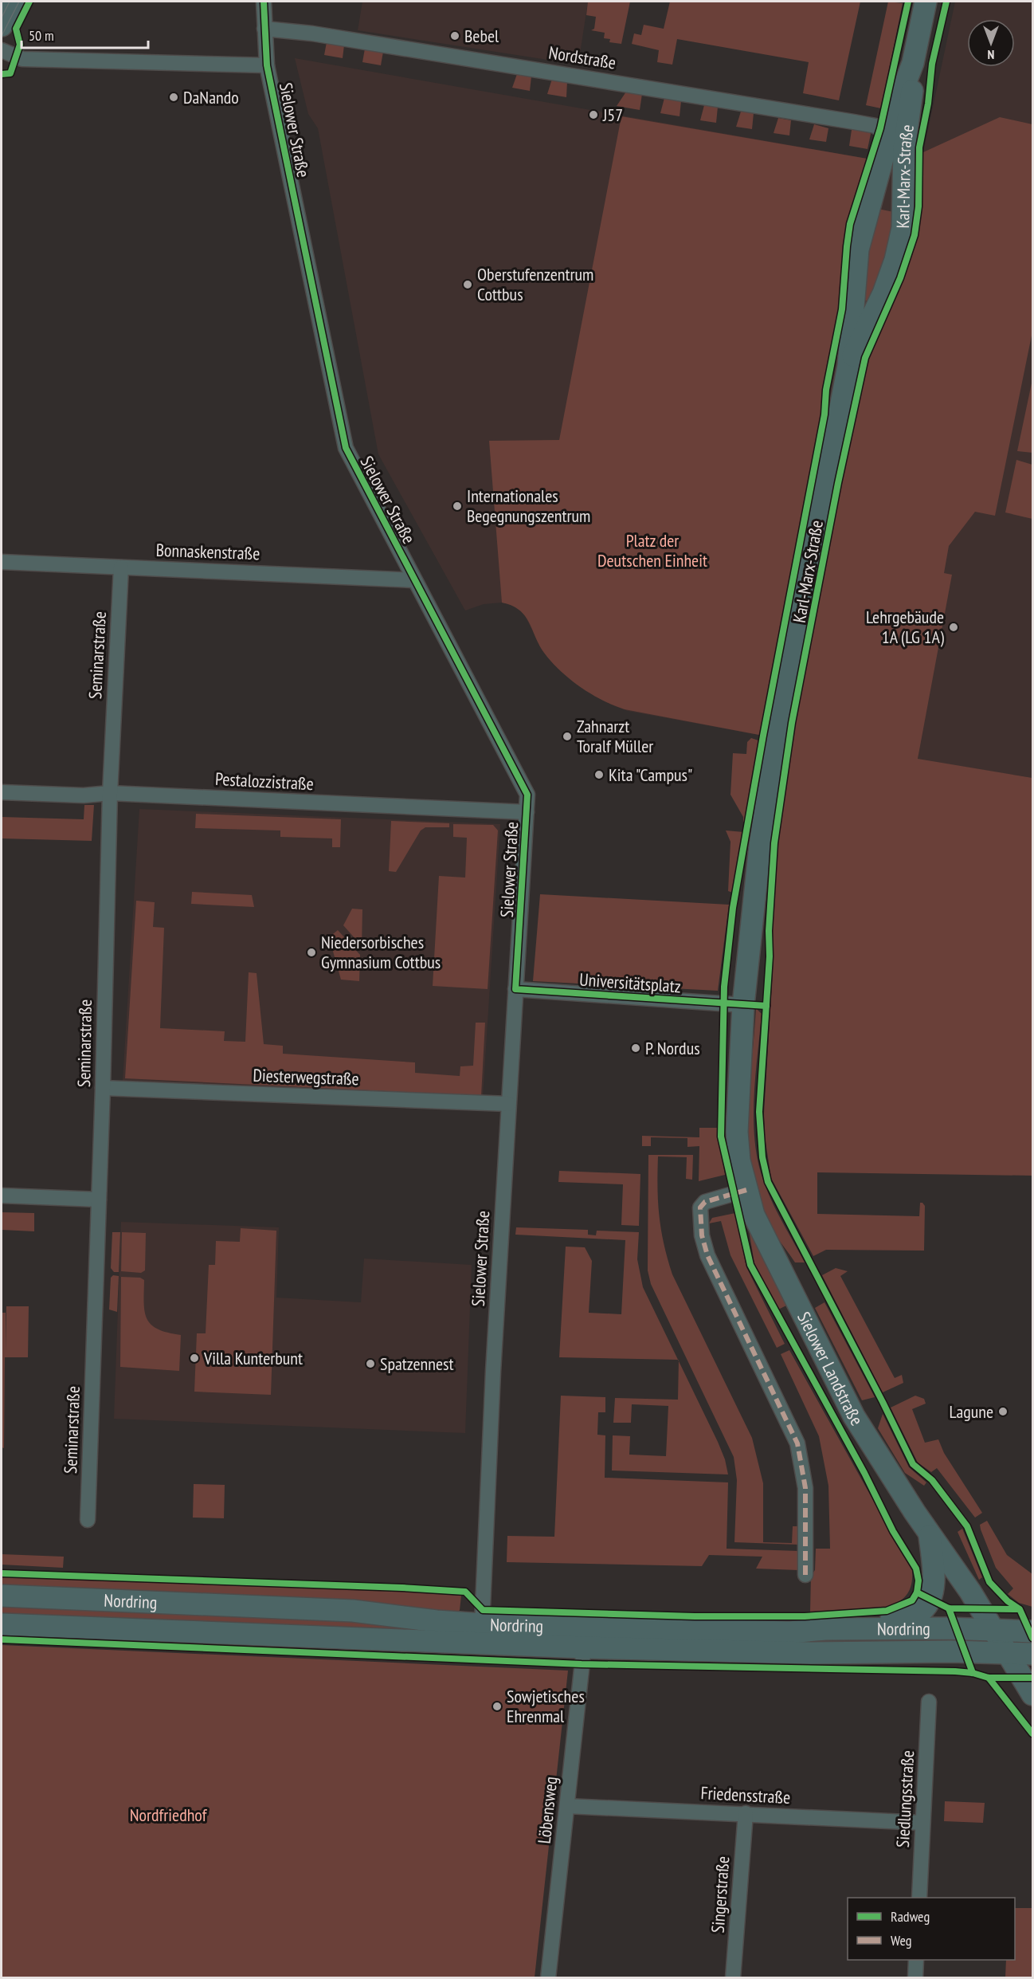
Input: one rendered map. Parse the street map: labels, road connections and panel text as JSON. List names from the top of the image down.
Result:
{
  "streets": {
    "street": [
      "Nordstraße",
      "Sielower Straße",
      "Karl-Marx-Straße",
      "Bonnaskenstraße",
      "Seminarstraße",
      "Pestalozzistraße",
      "Universitätsplatz",
      "Diesterwegstraße",
      "Sielower Landstraße",
      "Nordring",
      "Friedensstraße",
      "Siedlungsstraße",
      "Löbensweg",
      "Singerstraße"
    ]
  },
  "crossings": [
    ["Nordstraße", "Sielower Straße"],
    ["Nordstraße", "Karl-Marx-Straße"],
    ["Sielower Straße", "Bonnaskenstraße"],
    ["Sielower Straße", "Pestalozzistraße"],
    ["Sielower Straße", "Universitätsplatz"],
    ["Sielower Straße", "Diesterwegstraße"],
    ["Sielower Straße", "Nordring"],
    ["Karl-Marx-Straße", "Universitätsplatz"],
    ["Karl-Marx-Straße", "Sielower Landstraße"],
    ["Bonnaskenstraße", "Seminarstraße"],
    ["Seminarstraße", "Pestalozzistraße"],
    ["Seminarstraße", "Diesterwegstraße"],
    ["Universitätsplatz", "Sielower Landstraße"],
    ["Sielower Landstraße", "Nordring"],
    ["Nordring", "Löbensweg"],
    ["Friedensstraße", "Siedlungsstraße"],
    ["Friedensstraße", "Löbensweg"],
    ["Friedensstraße", "Singerstraße"]
  ],
  "parks": ["Platz der Deutschen Einheit", "Nordfriedhof"],
  "places": [
    "Bebel",
    "DaNando",
    "J57",
    "Oberstufenzentrum Cottbus",
    "Internationales Begegnungszentrum",
    "Lehrgebäude 1A (LG 1A)",
    "Zahnarzt Toralf Müller",
    "Kita \"Campus\"",
    "Niedersorbisches Gymnasium Cottbus",
    "P. Nordus",
    "Villa Kunterbunt",
    "Spatzennest",
    "Lagune",
    "Sowjetisches Ehrenmal"
  ],
  "legend": ["Radweg", "Weg"],
  "scale_bar": "50 m",
  "north": "bottom"
}
